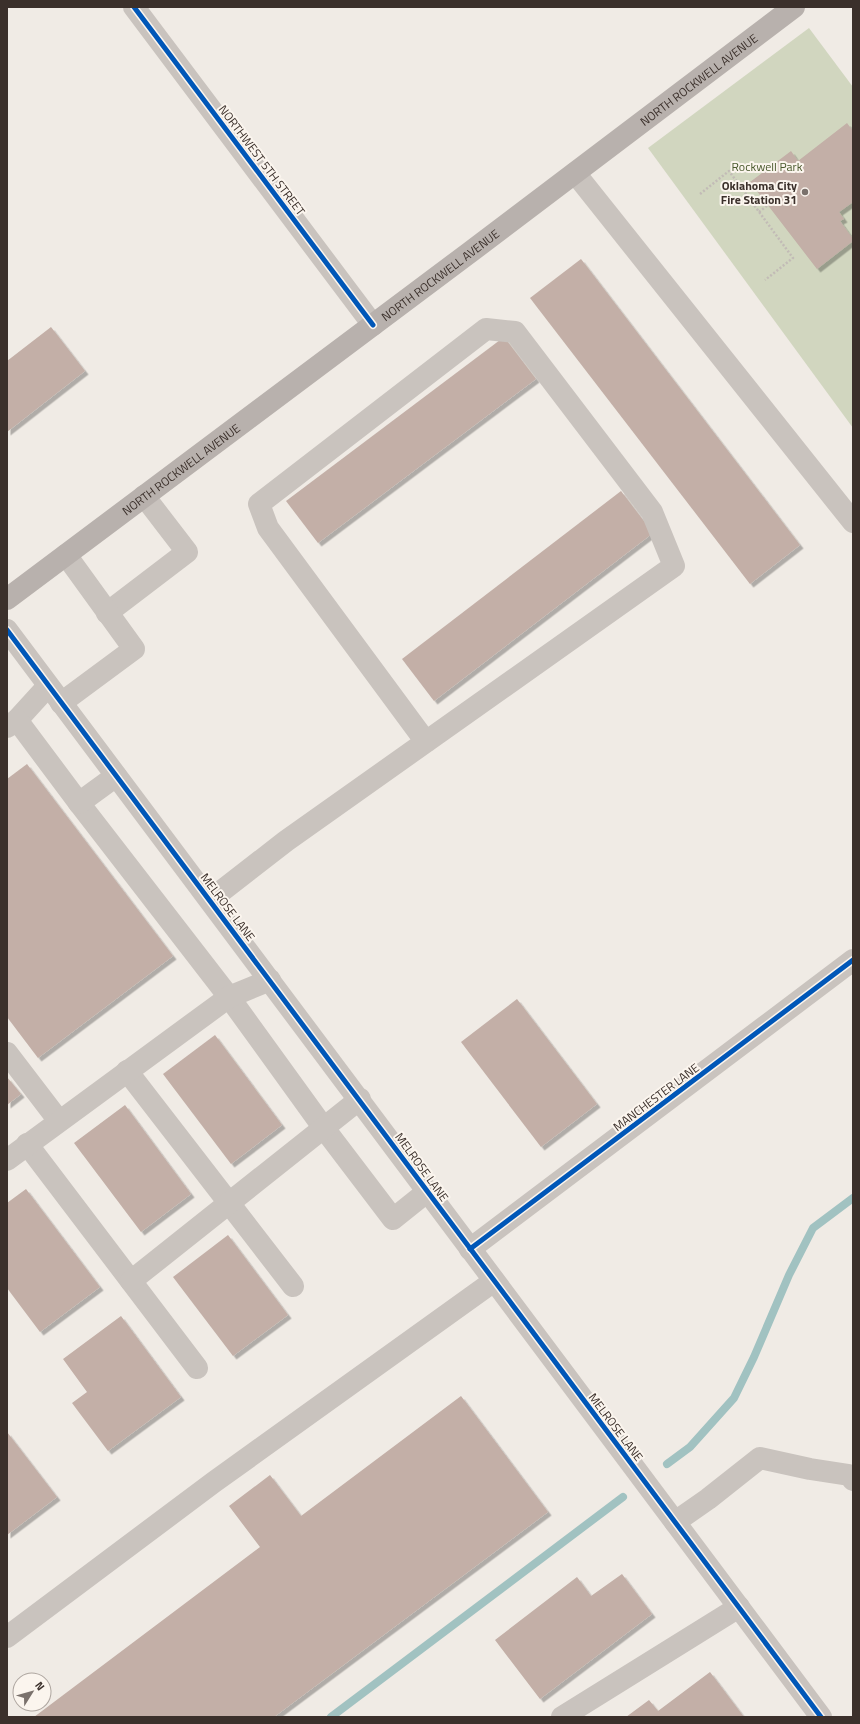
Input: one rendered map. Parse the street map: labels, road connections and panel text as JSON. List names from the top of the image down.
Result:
{
  "streets": {
    "main road": ["NORTH ROCKWELL AVENUE"],
    "street": ["NORTHWEST 5TH STREET", "MELROSE LANE", "MANCHESTER LANE"]
  },
  "crossings": [
    ["NORTH ROCKWELL AVENUE", "NORTHWEST 5TH STREET"],
    ["MELROSE LANE", "MANCHESTER LANE"]
  ],
  "parks": ["Rockwell Park"],
  "places": ["Oklahoma City Fire Station 31"],
  "north": "top right"
}
